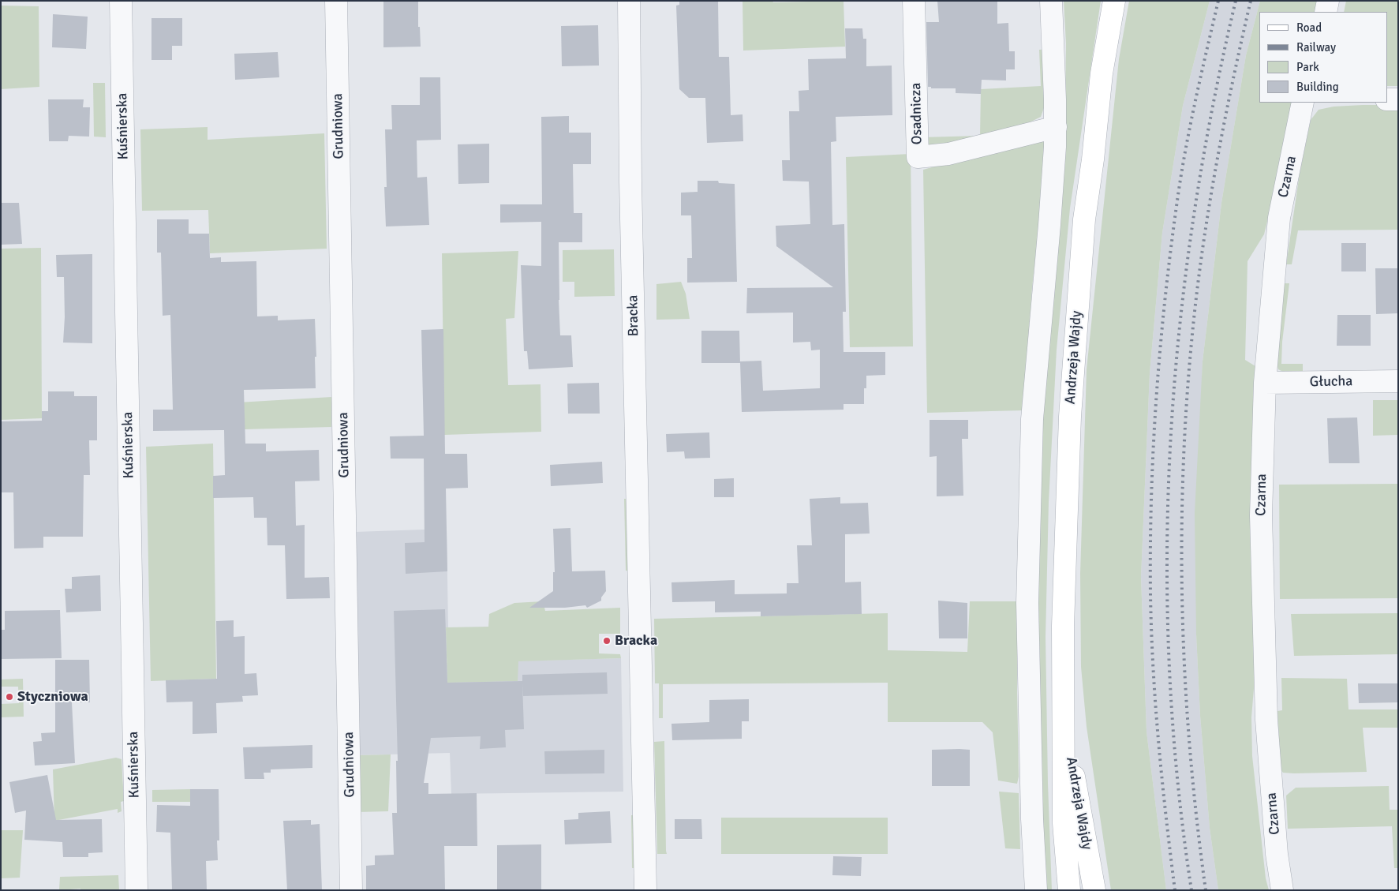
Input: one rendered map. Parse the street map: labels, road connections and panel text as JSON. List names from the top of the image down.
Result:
{
  "streets": {
    "main road": ["Andrzeja Wajdy"],
    "street": [
      "Osadnicza",
      "Kuśnierska",
      "Grudniowa",
      "Czarna",
      "Bracka",
      "Głucha"
    ]
  },
  "crossings": [
    ["Czarna", "Głucha"]
  ],
  "places": ["Bracka", "Styczniowa"],
  "legend": [
    "Road",
    "Railway",
    "Park",
    "Building"
  ]
}
